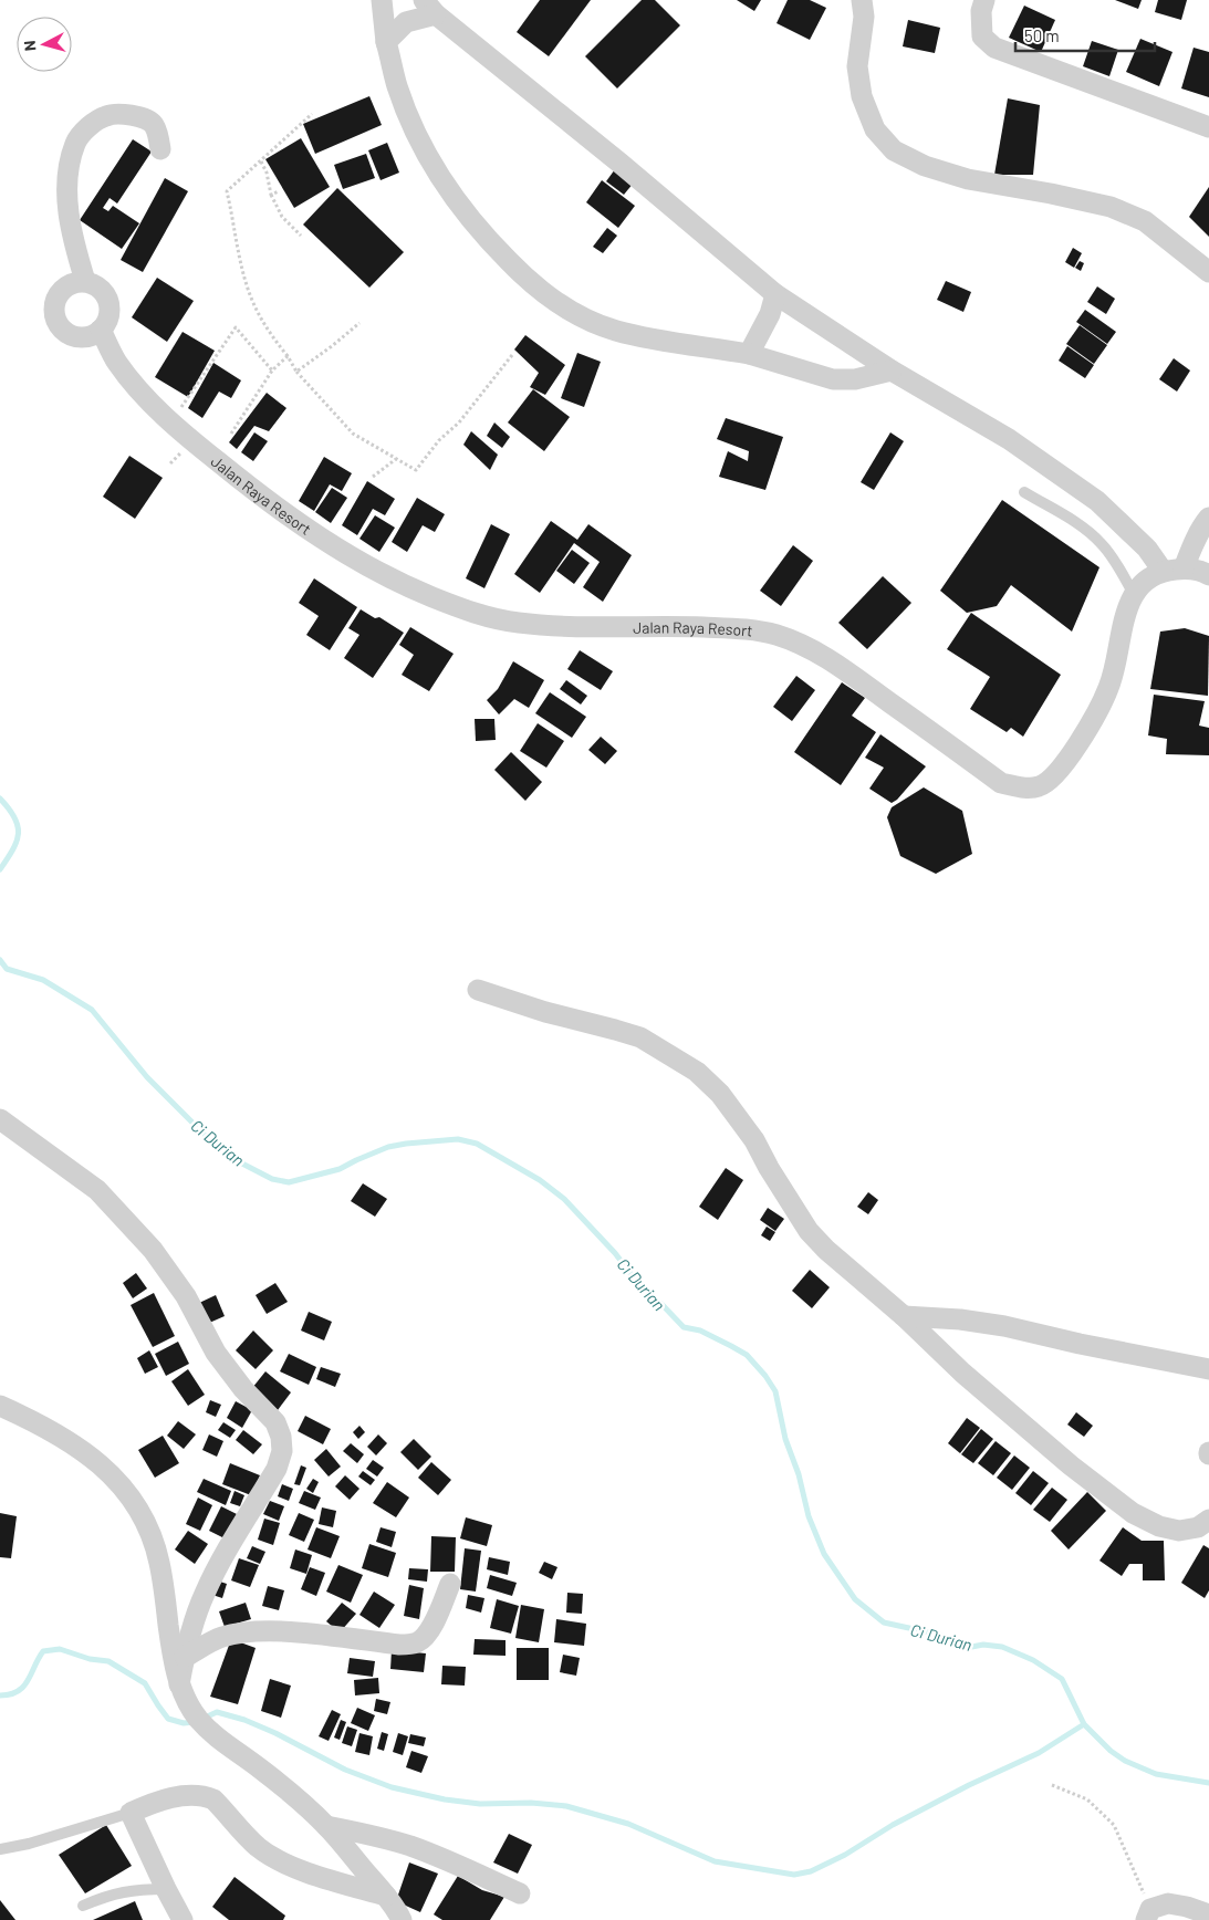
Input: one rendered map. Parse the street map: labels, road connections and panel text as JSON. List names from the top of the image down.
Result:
{
  "streets": {
    "street": ["Jalan Raya Resort"]
  },
  "water": ["Ci Durian"],
  "scale_bar": "50 m",
  "north": "left"
}
